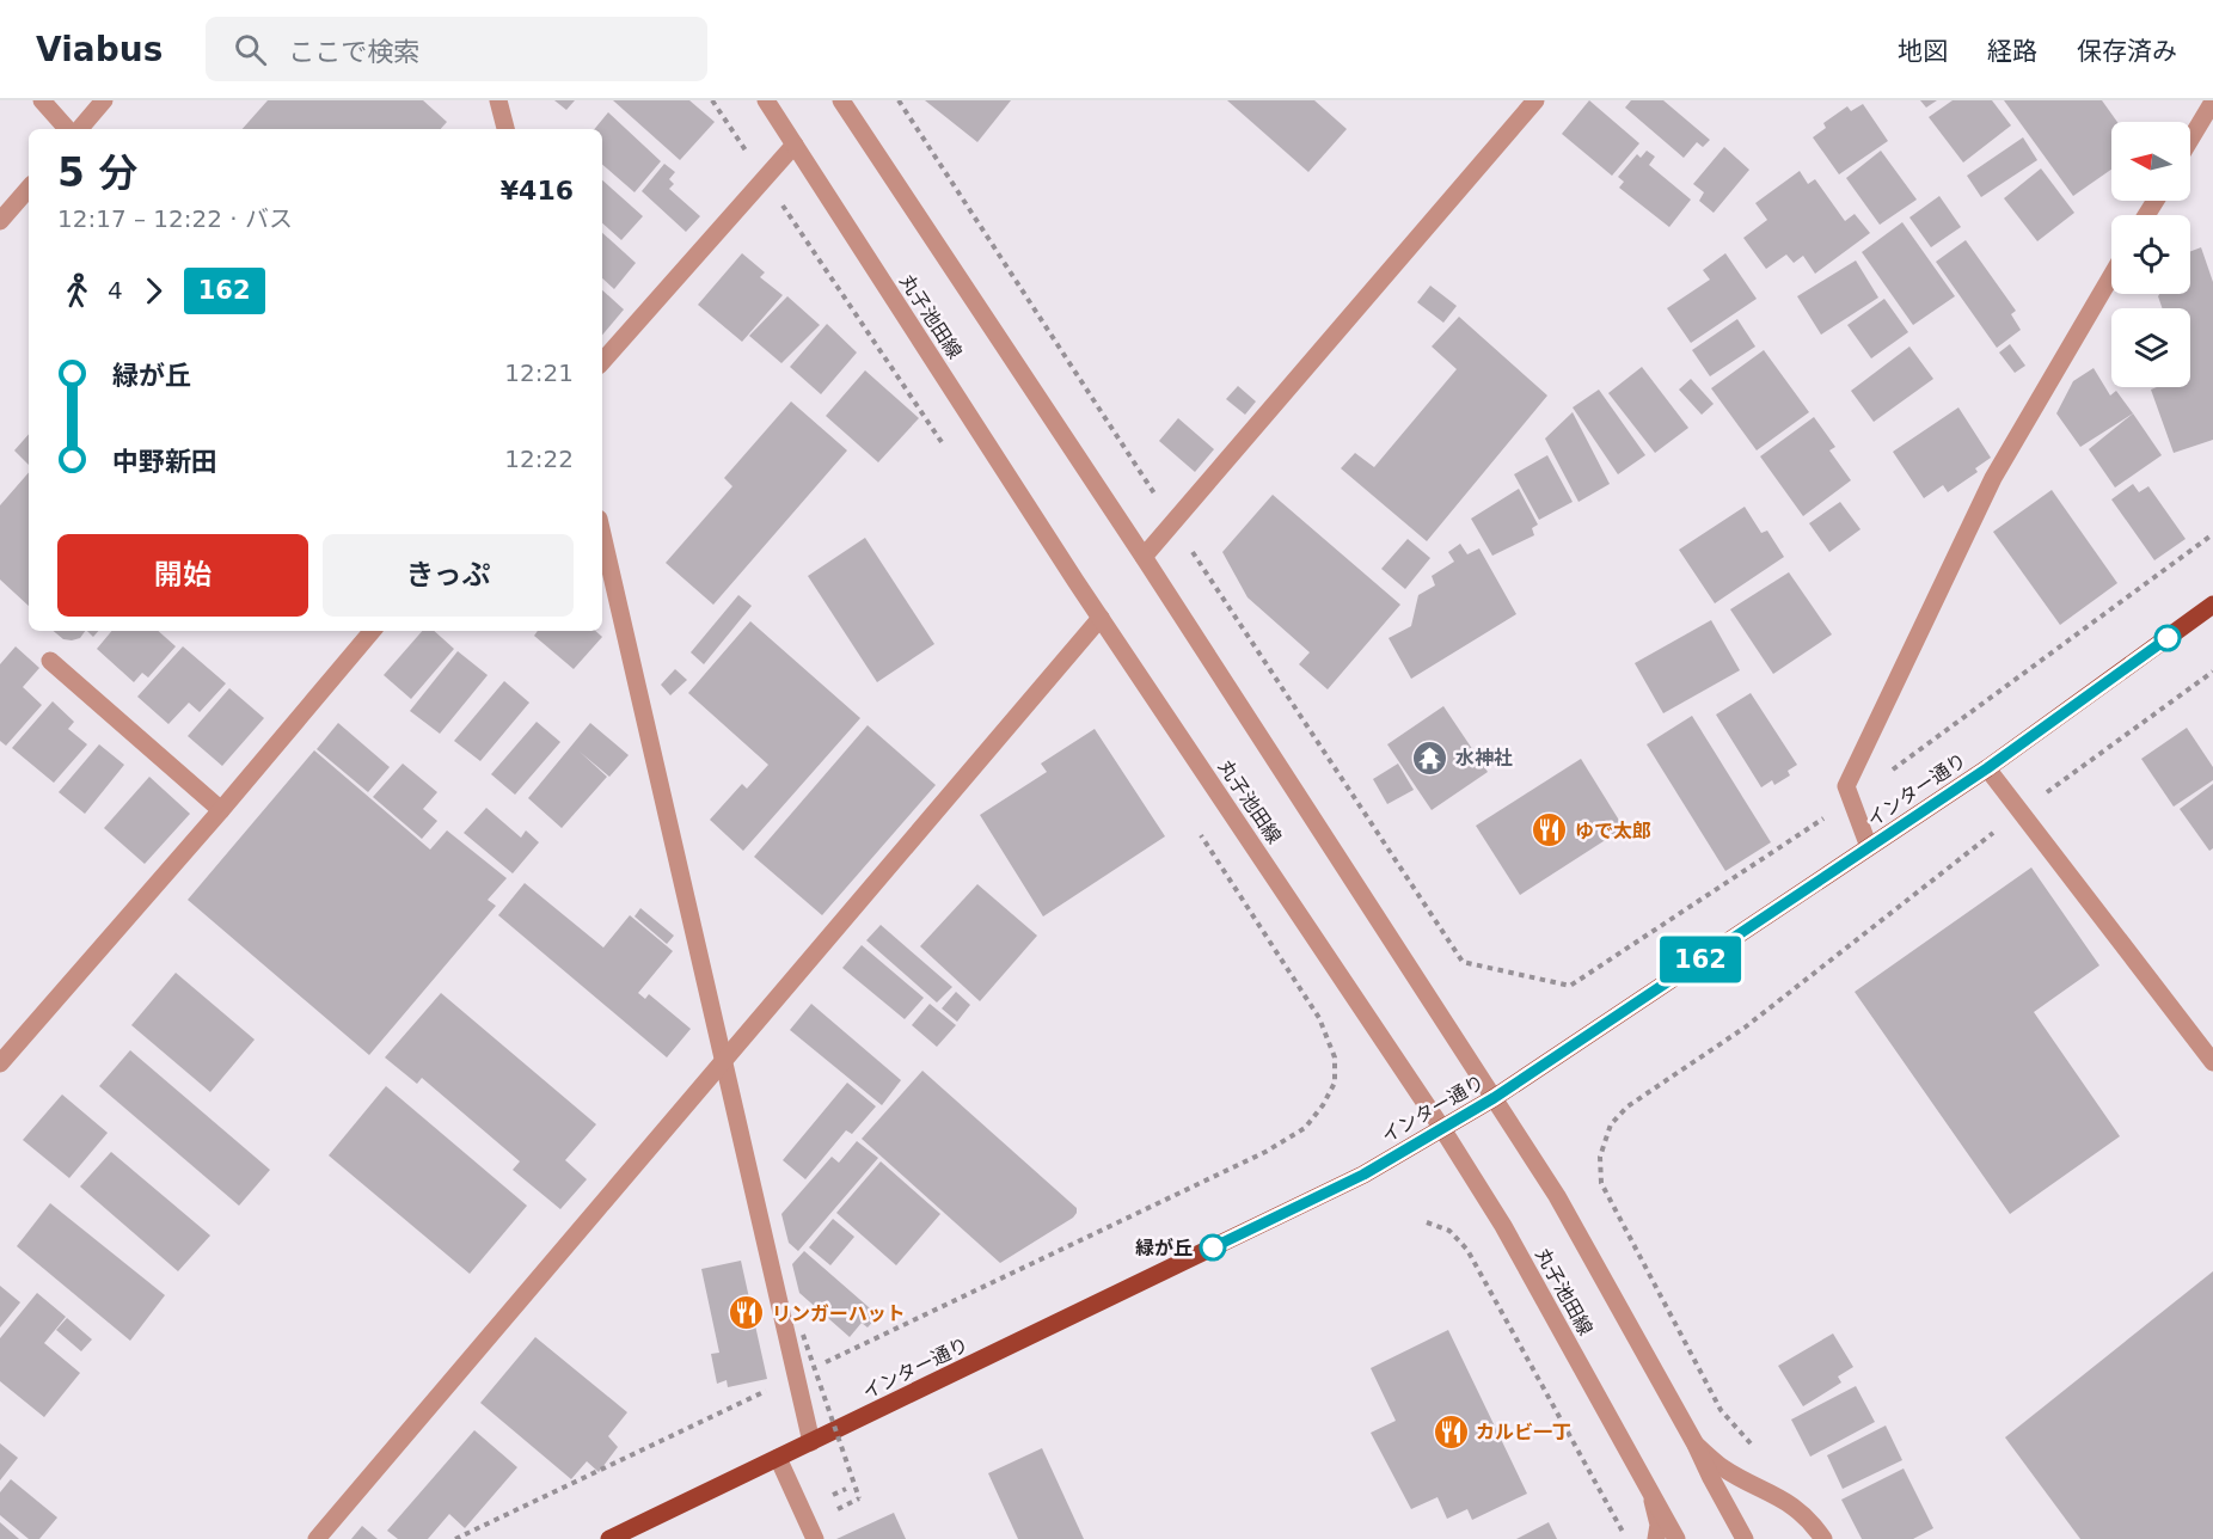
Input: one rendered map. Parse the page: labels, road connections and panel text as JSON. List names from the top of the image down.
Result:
{
  "streets": {
    "main road": ["インター通り"],
    "street": ["丸子池田線"]
  },
  "crossings": [
    ["丸子池田線", "インター通り"]
  ],
  "places": {
    "temple": ["水神社"],
    "restaurant": ["ゆで太郎", "リンガーハット", "カルビ一丁"],
    "other": ["緑が丘"]
  },
  "lines": ["bus line 162"],
  "north": "left",
  "page": {
    "header": "Viabus",
    "search": "ここで検索",
    "nav": ["地図", "経路", "保存済み"],
    "on_map": "162",
    "heading": ["5 分", "12:17 – 12:22 · バス", "¥416"],
    "legs": ["4", "162"],
    "list": [
      {
        "name": "緑が丘",
        "value": "12:21"
      },
      {
        "name": "中野新田",
        "value": "12:22"
      }
    ],
    "buttons": ["開始", "きっぷ"]
  }
}
